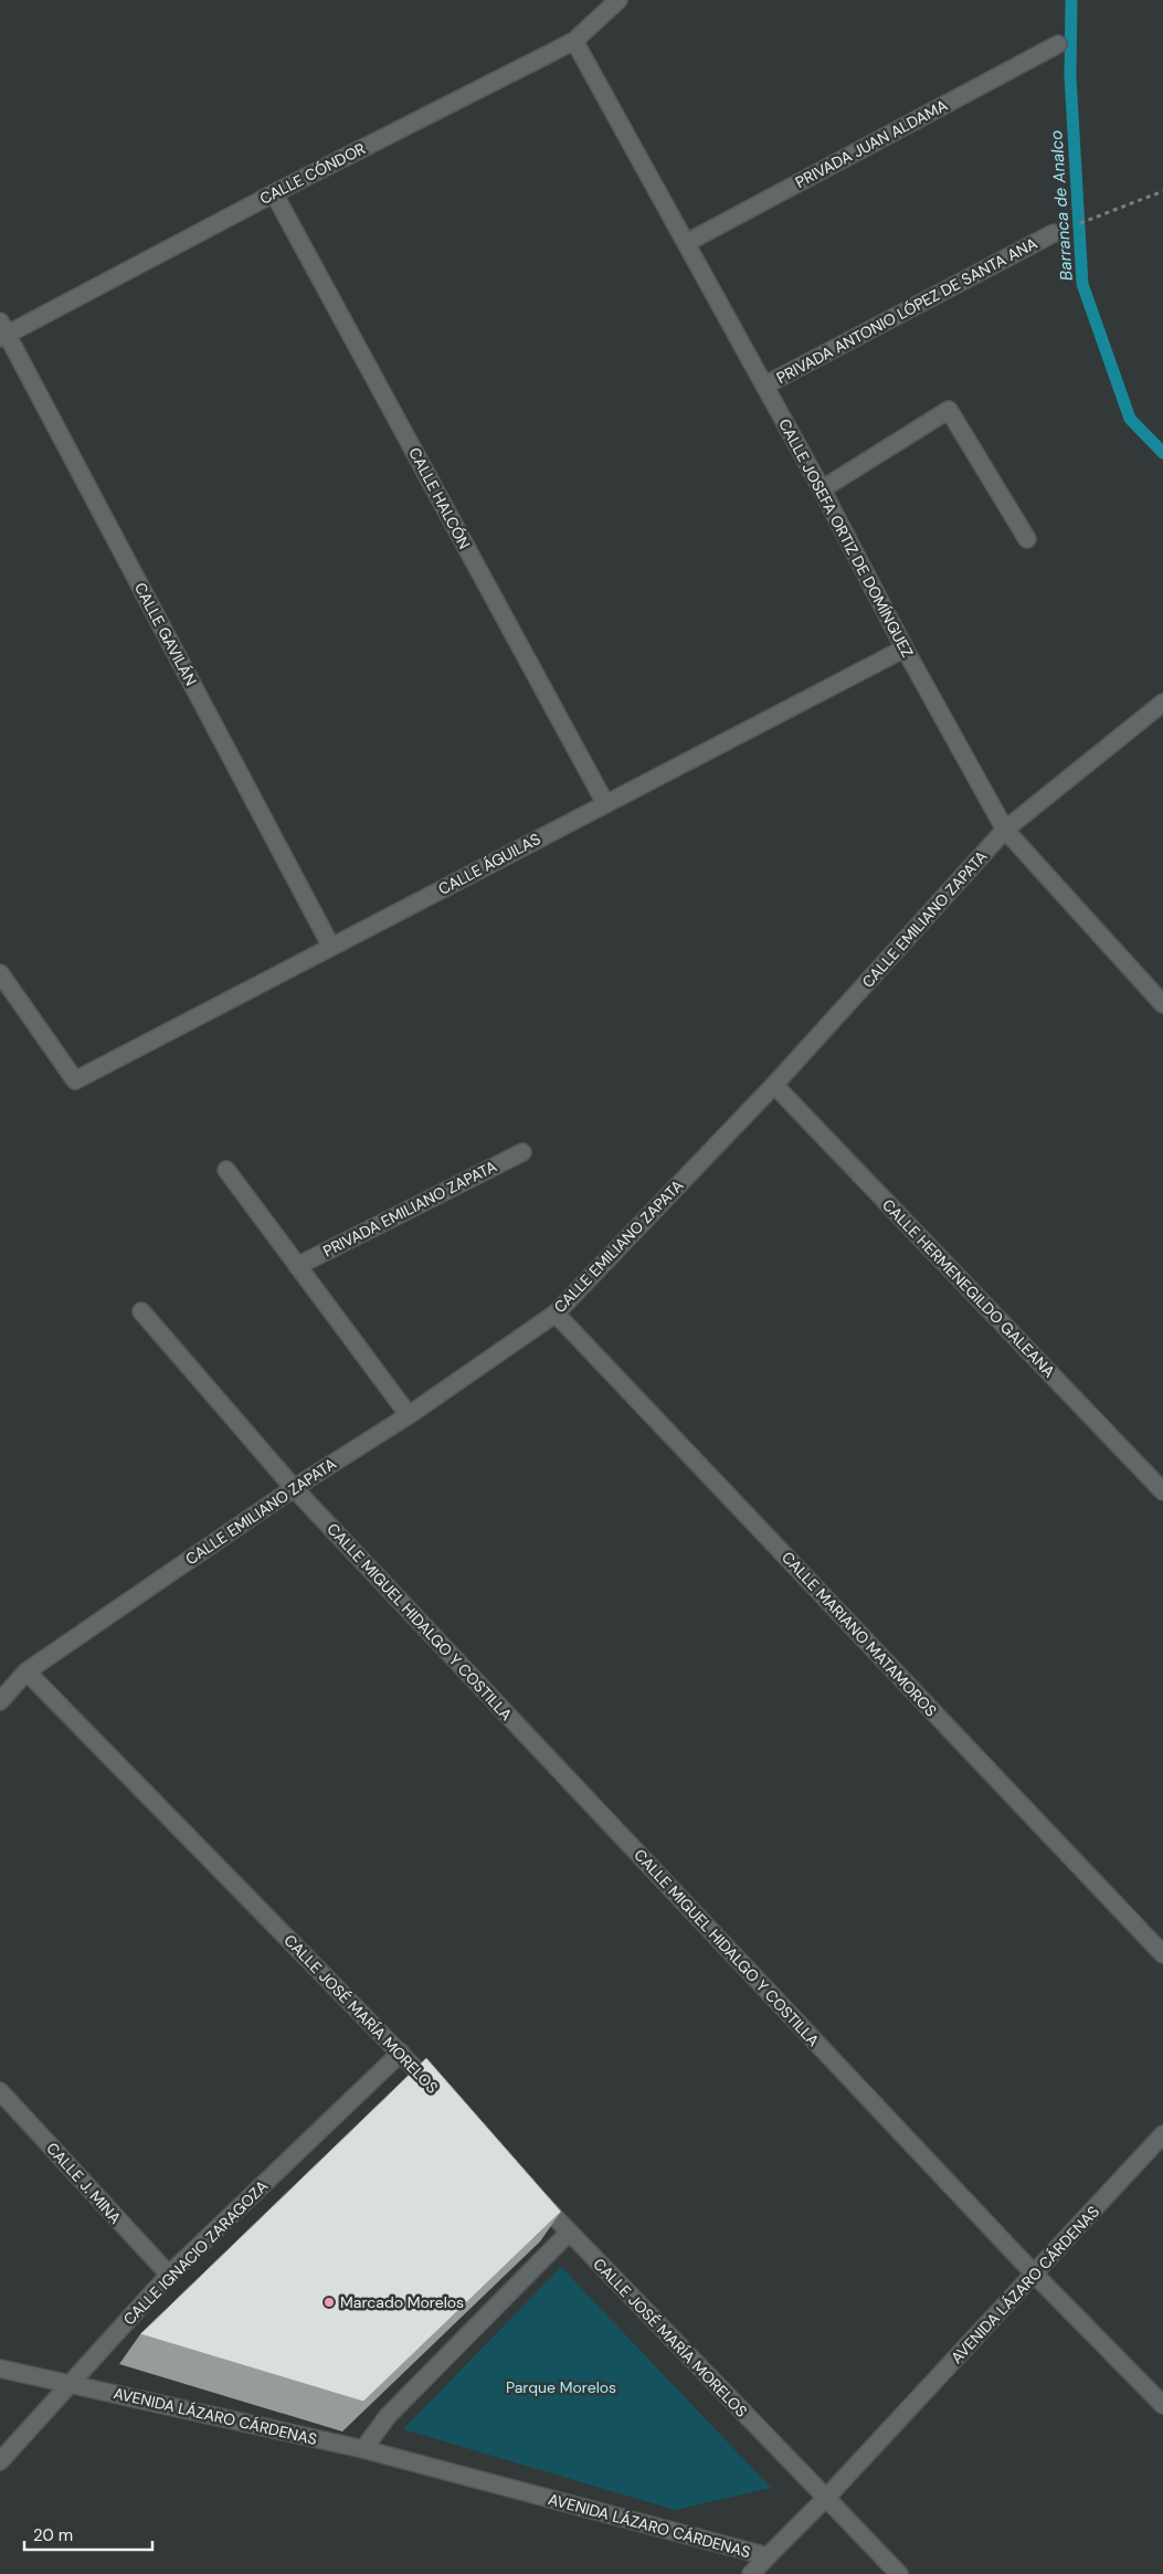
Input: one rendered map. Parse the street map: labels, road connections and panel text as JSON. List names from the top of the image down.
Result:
{
  "streets": {
    "street": [
      "PRIVADA JUAN ALDAMA",
      "CALLE CÓNDOR",
      "PRIVADA ANTONIO LÓPEZ DE SANTA ANA",
      "CALLE HALCÓN",
      "CALLE JOSEFA ORTIZ DE DOMÍNGUEZ",
      "CALLE GAVILÁN",
      "CALLE ÁGUILAS",
      "CALLE EMILIANO ZAPATA",
      "PRIVADA EMILIANO ZAPATA",
      "CALLE HERMENEGILDO GALEANA",
      "CALLE MIGUEL HIDALGO Y COSTILLA",
      "CALLE MARIANO MATAMOROS",
      "CALLE JOSÉ MARÍA MORELOS",
      "CALLE J. MINA",
      "CALLE IGNACIO ZARAGOZA",
      "AVENIDA LÁZARO CÁRDENAS"
    ]
  },
  "crossings": [
    ["PRIVADA JUAN ALDAMA", "CALLE JOSEFA ORTIZ DE DOMÍNGUEZ"],
    ["CALLE CÓNDOR", "CALLE HALCÓN"],
    ["CALLE CÓNDOR", "CALLE JOSEFA ORTIZ DE DOMÍNGUEZ"],
    ["CALLE CÓNDOR", "CALLE GAVILÁN"],
    ["PRIVADA ANTONIO LÓPEZ DE SANTA ANA", "CALLE JOSEFA ORTIZ DE DOMÍNGUEZ"],
    ["CALLE HALCÓN", "CALLE ÁGUILAS"],
    ["CALLE JOSEFA ORTIZ DE DOMÍNGUEZ", "CALLE ÁGUILAS"],
    ["CALLE JOSEFA ORTIZ DE DOMÍNGUEZ", "CALLE EMILIANO ZAPATA"],
    ["CALLE GAVILÁN", "CALLE ÁGUILAS"],
    ["CALLE EMILIANO ZAPATA", "CALLE HERMENEGILDO GALEANA"],
    ["CALLE EMILIANO ZAPATA", "CALLE MIGUEL HIDALGO Y COSTILLA"],
    ["CALLE EMILIANO ZAPATA", "CALLE MARIANO MATAMOROS"],
    ["CALLE EMILIANO ZAPATA", "CALLE JOSÉ MARÍA MORELOS"],
    ["CALLE MIGUEL HIDALGO Y COSTILLA", "AVENIDA LÁZARO CÁRDENAS"],
    ["CALLE JOSÉ MARÍA MORELOS", "CALLE IGNACIO ZARAGOZA"],
    ["CALLE JOSÉ MARÍA MORELOS", "AVENIDA LÁZARO CÁRDENAS"],
    ["CALLE J. MINA", "CALLE IGNACIO ZARAGOZA"],
    ["CALLE IGNACIO ZARAGOZA", "AVENIDA LÁZARO CÁRDENAS"]
  ],
  "water": ["Barranca de Analco"],
  "parks": ["Parque Morelos"],
  "places": ["Marcado Morelos"],
  "scale_bar": "20 m"
}
